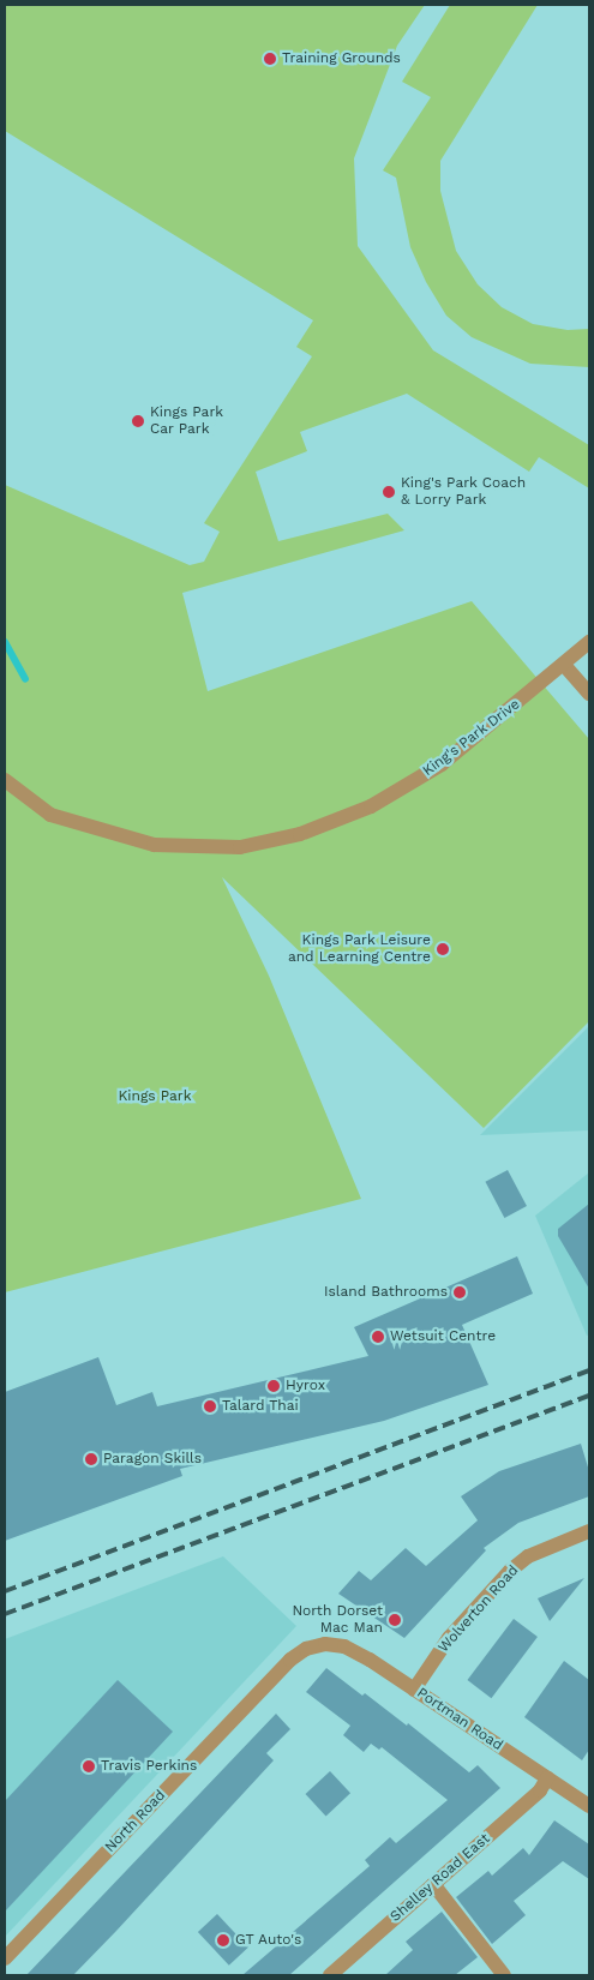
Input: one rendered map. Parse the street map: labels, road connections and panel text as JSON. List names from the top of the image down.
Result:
{
  "streets": {
    "street": [
      "King's Park Drive",
      "Wolverton Road",
      "Portman Road",
      "North Road",
      "Shelley Road East"
    ]
  },
  "crossings": [
    ["Wolverton Road", "Portman Road"],
    ["Portman Road", "North Road"],
    ["Portman Road", "Shelley Road East"]
  ],
  "parks": ["Kings Park"],
  "places": [
    "Training Grounds",
    "Kings Park Car Park",
    "King's Park Coach & Lorry Park",
    "Kings Park Leisure and Learning Centre",
    "Island Bathrooms",
    "Wetsuit Centre",
    "Hyrox",
    "Talard Thai",
    "Paragon Skills",
    "North Dorset Mac Man",
    "Travis Perkins",
    "GT Auto's"
  ]
}
